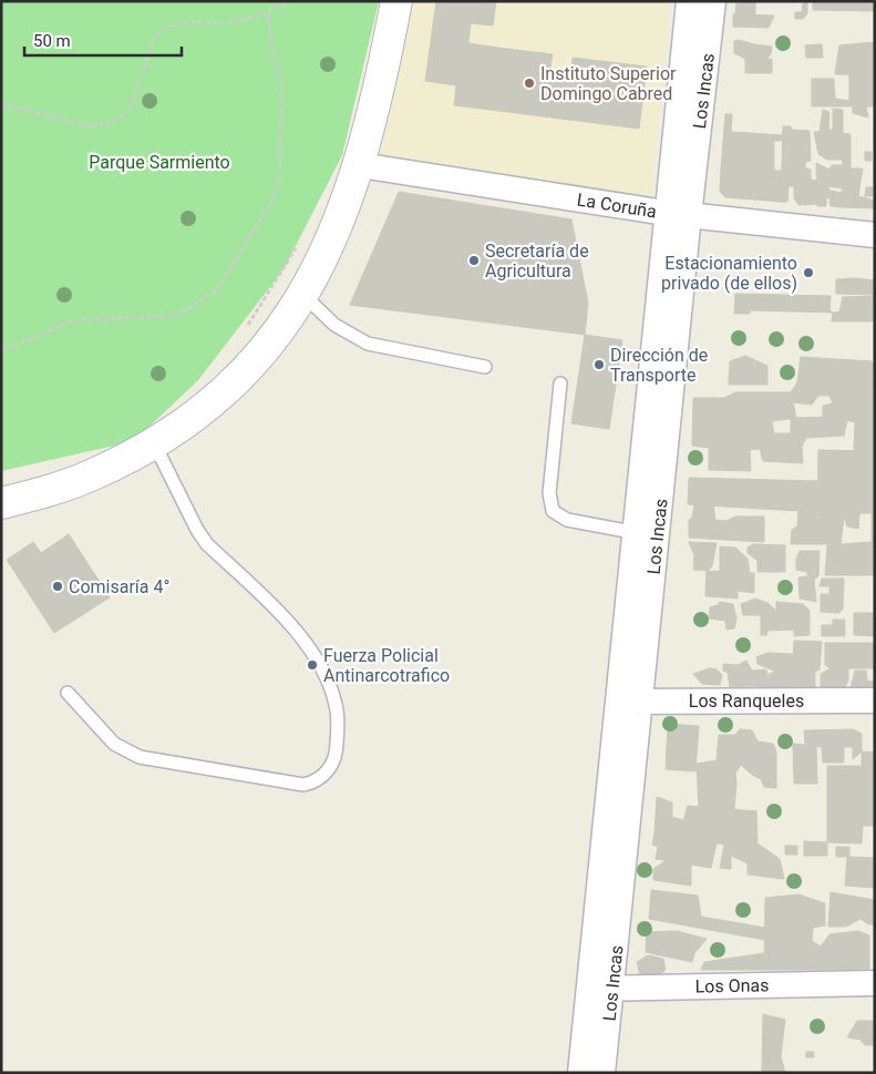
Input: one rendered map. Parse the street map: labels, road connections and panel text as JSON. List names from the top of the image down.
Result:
{
  "streets": {
    "street": [
      "Los Incas",
      "La Coruña",
      "Los Ranqueles",
      "Los Onas"
    ]
  },
  "crossings": [
    ["Los Incas", "La Coruña"],
    ["Los Incas", "Los Ranqueles"],
    ["Los Incas", "Los Onas"]
  ],
  "parks": ["Parque Sarmiento"],
  "places": [
    "Instituto Superior Domingo Cabred",
    "Secretaría de Agricultura",
    "Estacionamiento privado (de ellos)",
    "Dirección de Transporte",
    "Comisaría 4°",
    "Fuerza Policial Antinarcotrafico"
  ],
  "scale_bar": "50 m"
}
